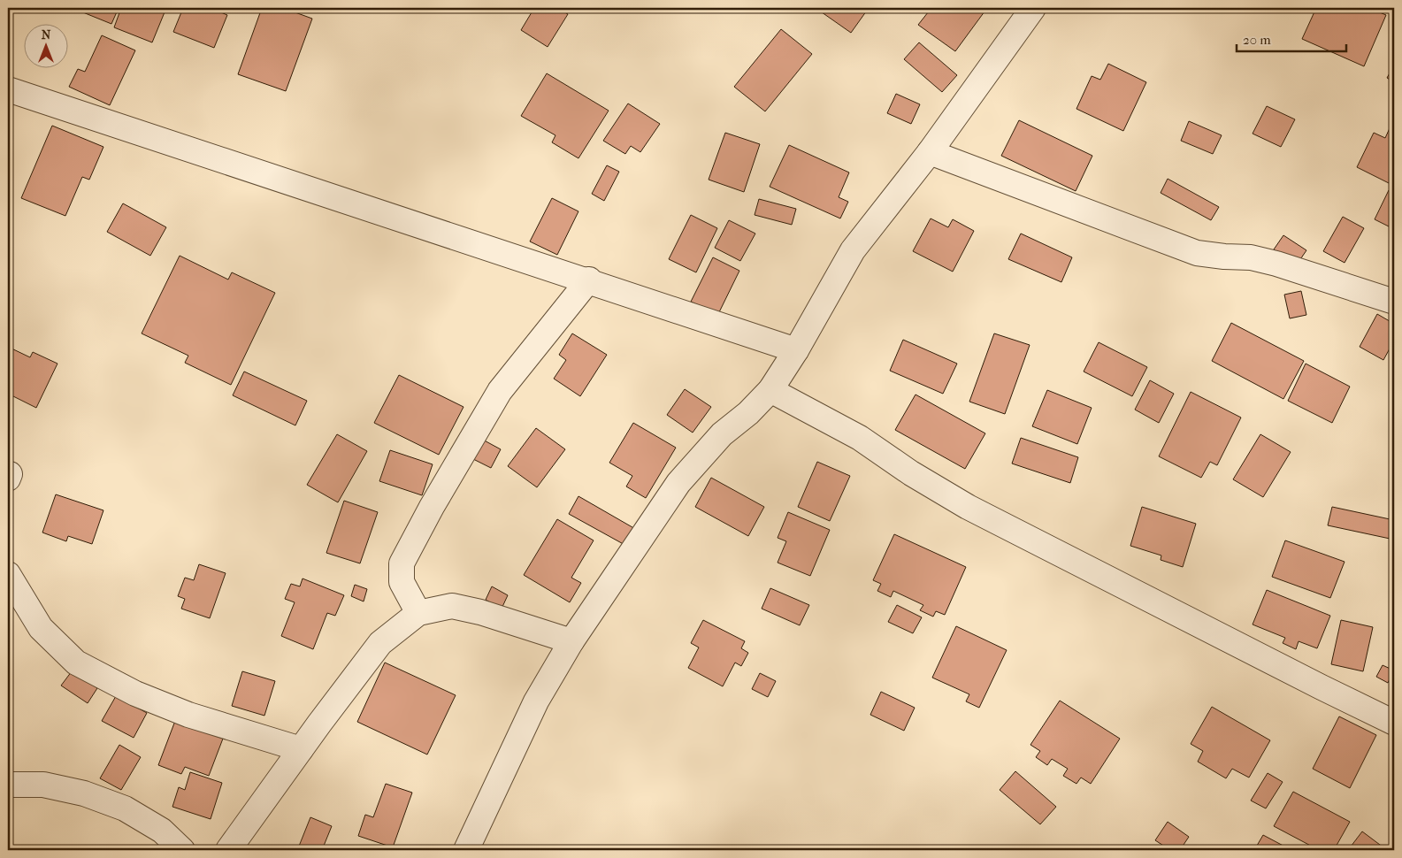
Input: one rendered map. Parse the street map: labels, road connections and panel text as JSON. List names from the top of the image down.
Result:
{
  "scale_bar": "20 m",
  "north": "top"
}
